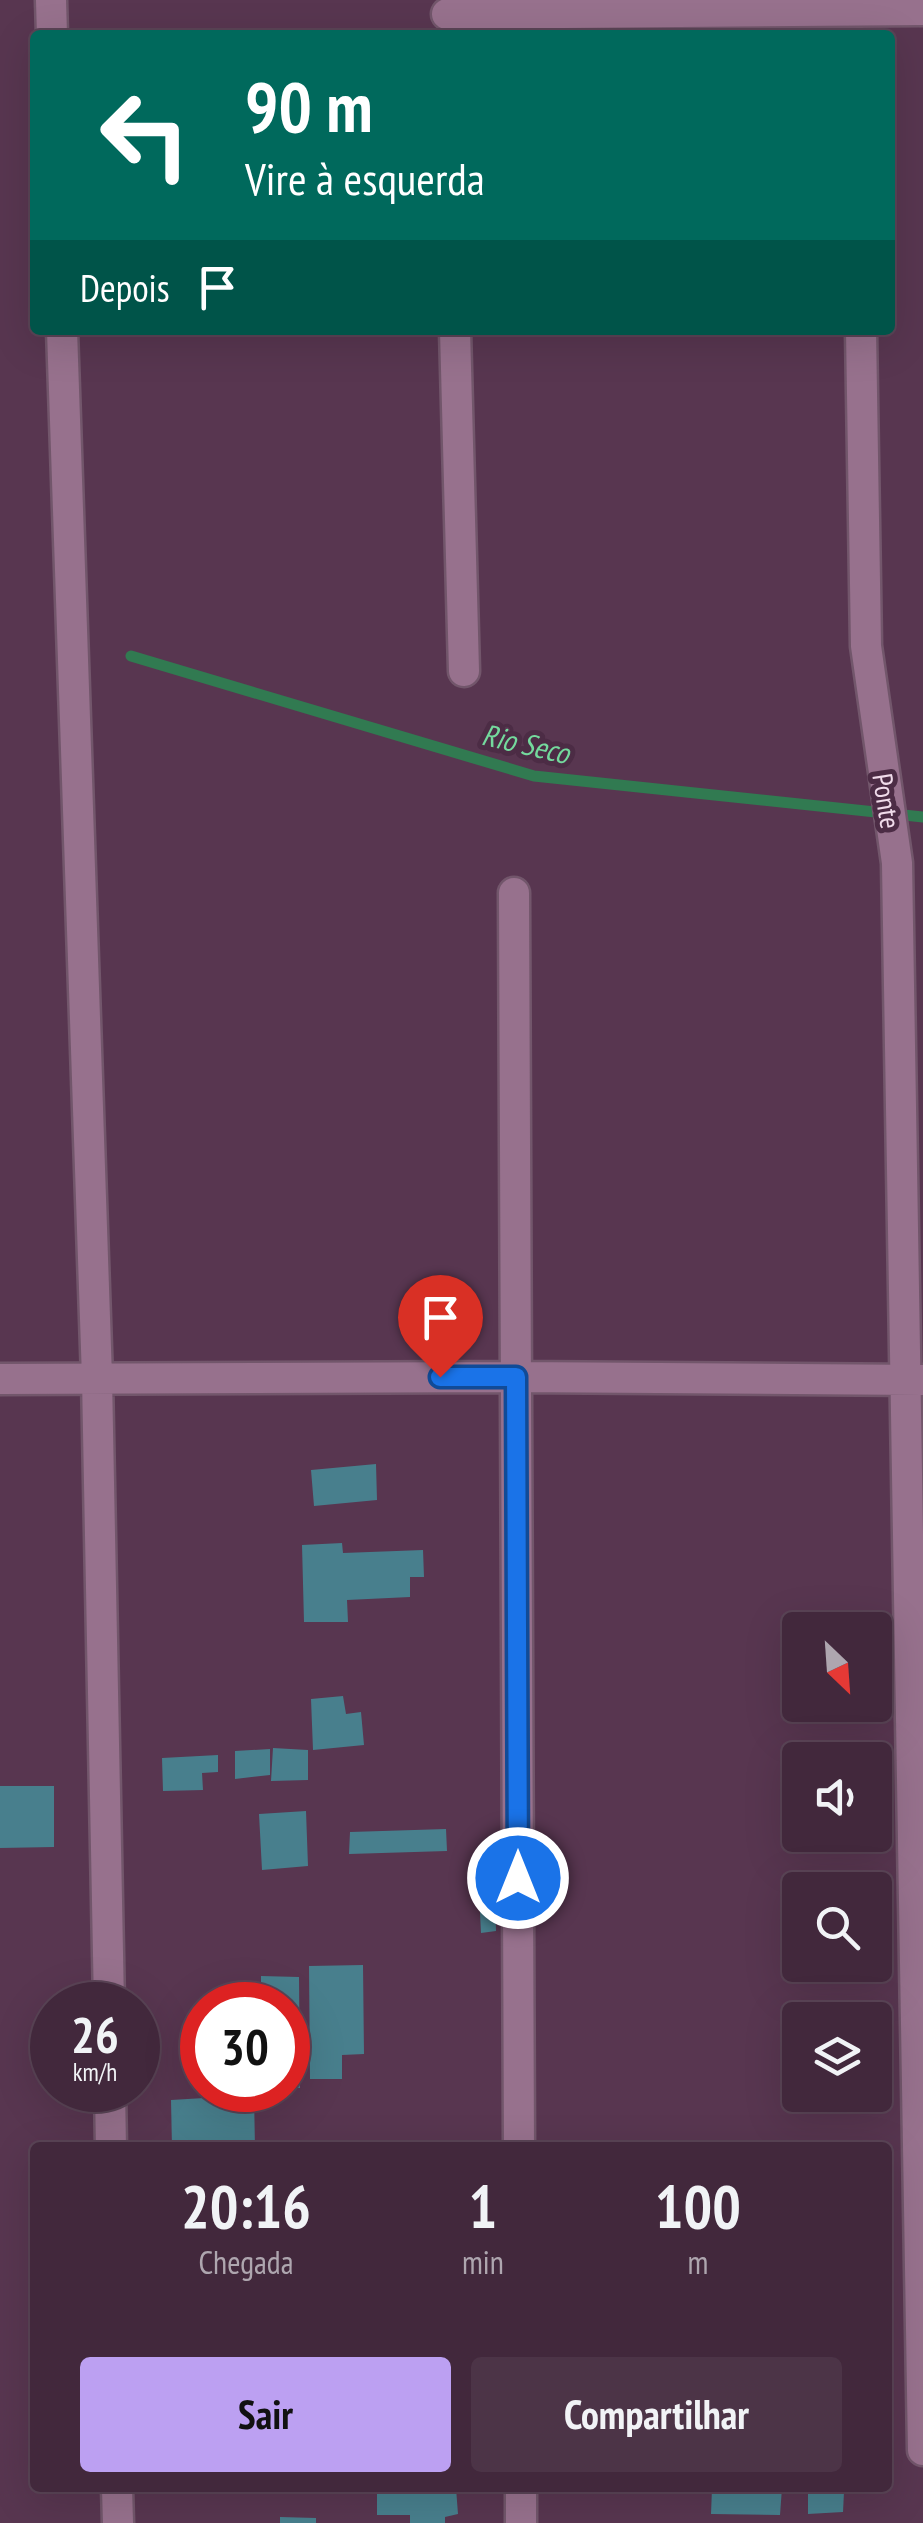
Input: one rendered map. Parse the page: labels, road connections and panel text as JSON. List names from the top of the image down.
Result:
{
  "streets": {
    "street": ["Ponte"]
  },
  "water": ["Rio Seco"],
  "north": "bottom right",
  "page": {
    "turn": ["90 m", "Vire à esquerda"],
    "then": "Depois",
    "speed": "26 km/h",
    "limit": "30",
    "eta": [
      "20:16",
      "Chegada",
      "1",
      "min",
      "100",
      "m"
    ],
    "buttons": ["Sair", "Compartilhar"]
  }
}
